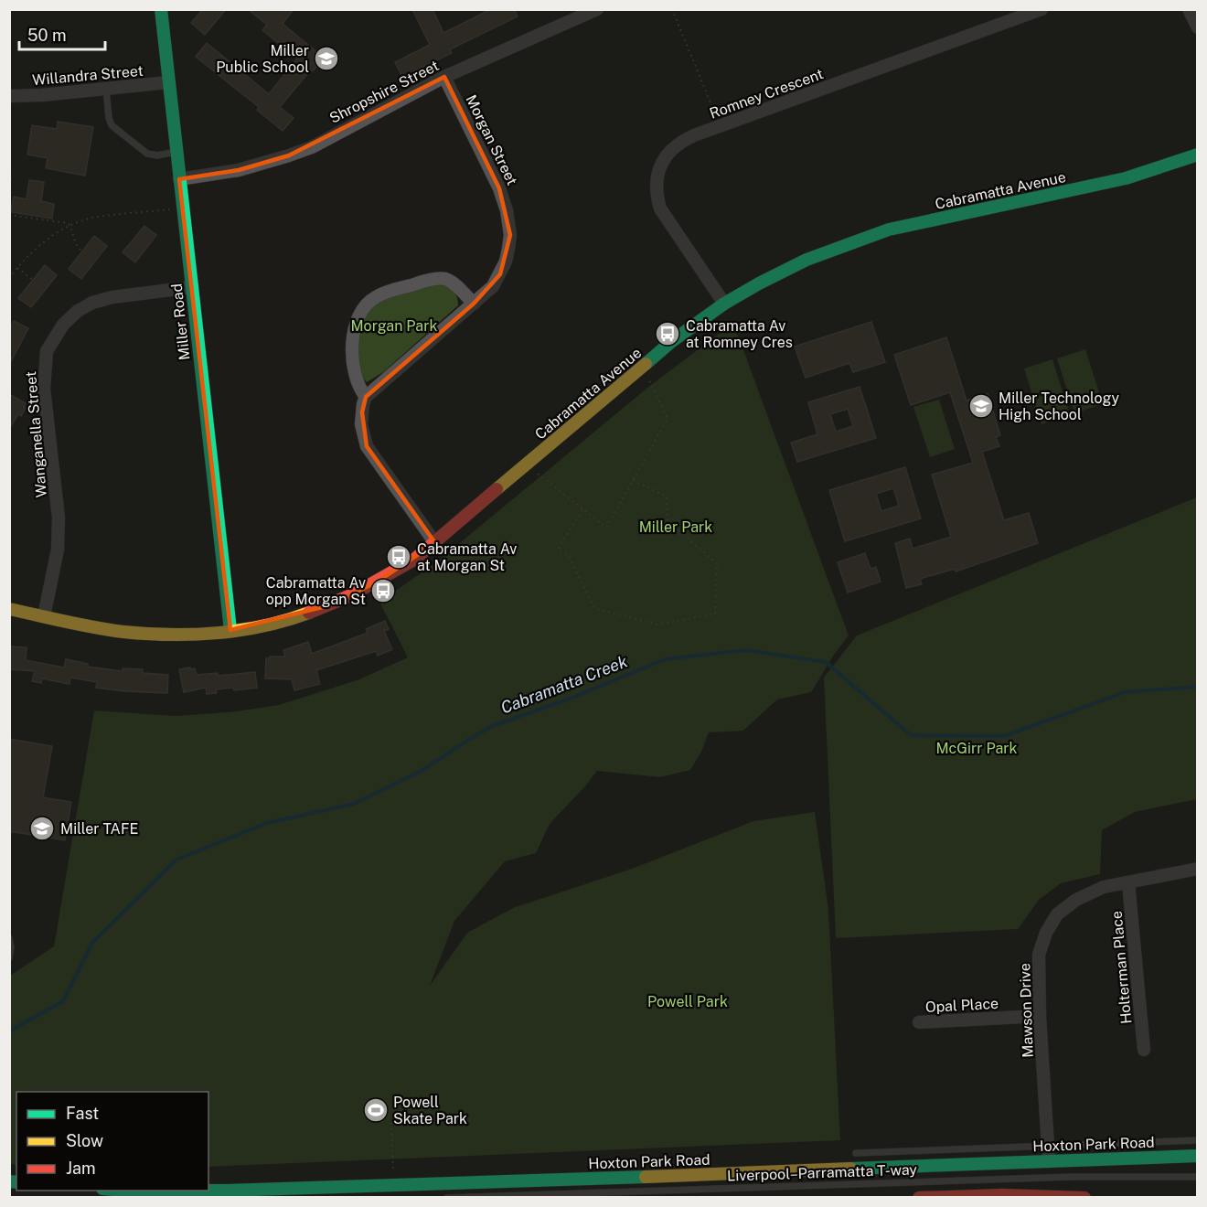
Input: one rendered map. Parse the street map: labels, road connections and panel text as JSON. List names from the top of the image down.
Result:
{
  "streets": {
    "street": [
      "Willandra Street",
      "Shropshire Street",
      "Romney Crescent",
      "Morgan Street",
      "Cabramatta Avenue",
      "Miller Road",
      "Wanganella Street",
      "Holterman Place",
      "Opal Place",
      "Mawson Drive",
      "Hoxton Park Road"
    ],
    "lane": ["Liverpool–Parramatta T-way"]
  },
  "crossings": [
    ["Willandra Street", "Miller Road"],
    ["Shropshire Street", "Morgan Street"],
    ["Shropshire Street", "Miller Road"],
    ["Romney Crescent", "Cabramatta Avenue"],
    ["Cabramatta Avenue", "Miller Road"],
    ["Cabramatta Avenue", "Wanganella Street"],
    ["Miller Road", "Wanganella Street"],
    ["Holterman Place", "Mawson Drive"],
    ["Opal Place", "Mawson Drive"],
    ["Mawson Drive", "Hoxton Park Road"]
  ],
  "water": ["Cabramatta Creek"],
  "parks": [
    "Morgan Park",
    "Miller Park",
    "McGirr Park",
    "Powell Park"
  ],
  "places": {
    "school or university": ["Miller Public School", "Miller Technology High School", "Miller TAFE"],
    "bus stop": ["Cabramatta Av at Romney Cres", "Cabramatta Av at Morgan St", "Cabramatta Av opp Morgan St"],
    "sports": ["Powell Skate Park"]
  },
  "legend": ["Fast", "Slow", "Jam"],
  "scale_bar": "50 m"
}
